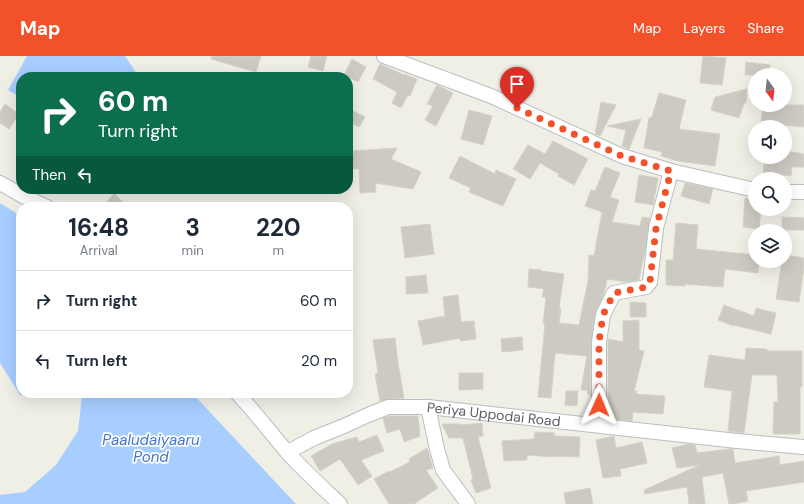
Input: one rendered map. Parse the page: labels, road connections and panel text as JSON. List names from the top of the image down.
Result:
{
  "streets": {
    "street": ["Periya Uppodai Road"]
  },
  "water": ["Paaludaiyaaru Pond"],
  "north": "bottom",
  "page": {
    "header": "Map",
    "nav": ["Map", "Layers", "Share"],
    "turn": ["60 m", "Turn right"],
    "then": "Then",
    "eta": [
      "16:48",
      "Arrival",
      "3",
      "min",
      "220",
      "m"
    ],
    "list": [
      {
        "name": "Turn right",
        "value": "60 m"
      },
      {
        "name": "Turn left",
        "value": "20 m"
      }
    ]
  }
}
